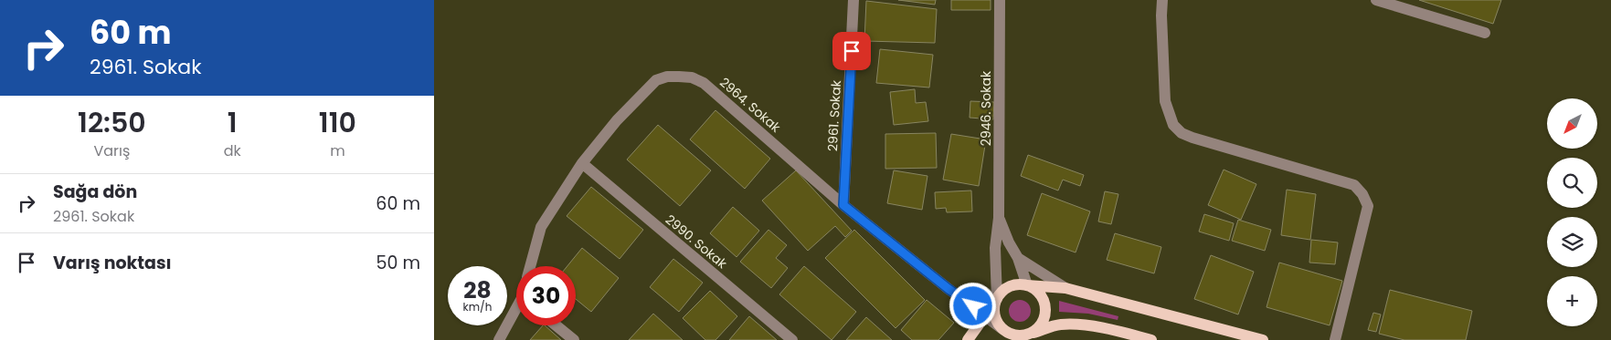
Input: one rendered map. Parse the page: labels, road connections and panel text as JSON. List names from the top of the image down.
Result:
{
  "streets": {
    "street": [
      "2964. Sokak",
      "2946. Sokak",
      "2961. Sokak",
      "2990. Sokak"
    ]
  },
  "crossings": [
    ["2964. Sokak", "2946. Sokak"],
    ["2964. Sokak", "2961. Sokak"],
    ["2964. Sokak", "2990. Sokak"]
  ],
  "north": "bottom left",
  "page": {
    "turn": ["60 m", "2961. Sokak"],
    "eta": [
      "12:50",
      "Varış",
      "1",
      "dk",
      "110",
      "m"
    ],
    "map_buttons": "+",
    "list": [
      {
        "name": "Sağa dön",
        "note": "2961. Sokak",
        "value": "60 m"
      },
      {
        "name": "Varış noktası",
        "value": "50 m"
      }
    ],
    "speed": "28 km/h",
    "limit": "30"
  }
}
